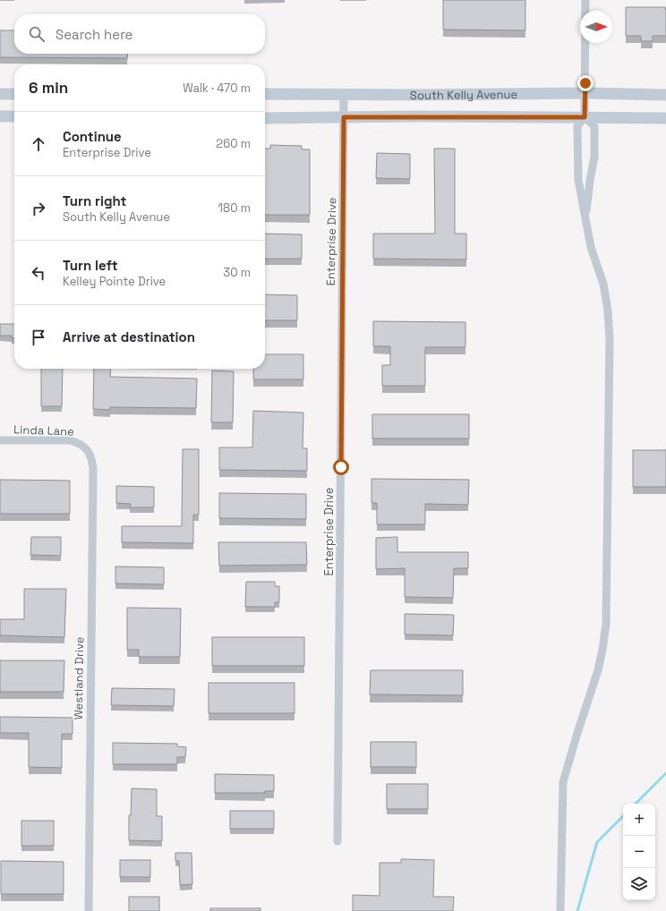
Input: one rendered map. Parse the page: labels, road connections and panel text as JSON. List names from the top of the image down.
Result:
{
  "streets": {
    "main road": ["South Kelly Avenue"],
    "street": ["Enterprise Drive", "Linda Lane", "Westland Drive"]
  },
  "crossings": [
    ["South Kelly Avenue", "Enterprise Drive"],
    ["Linda Lane", "Westland Drive"]
  ],
  "north": "right",
  "page": {
    "search": "Search here",
    "heading": ["6 min", "Walk · 470 m"],
    "list": [
      ["Continue", "Enterprise Drive", "260 m"],
      ["Turn right", "South Kelly Avenue", "180 m"],
      ["Turn left", "Kelley Pointe Drive", "30 m"],
      "Arrive at destination"
    ],
    "map_buttons": ["+", "−"]
  }
}
